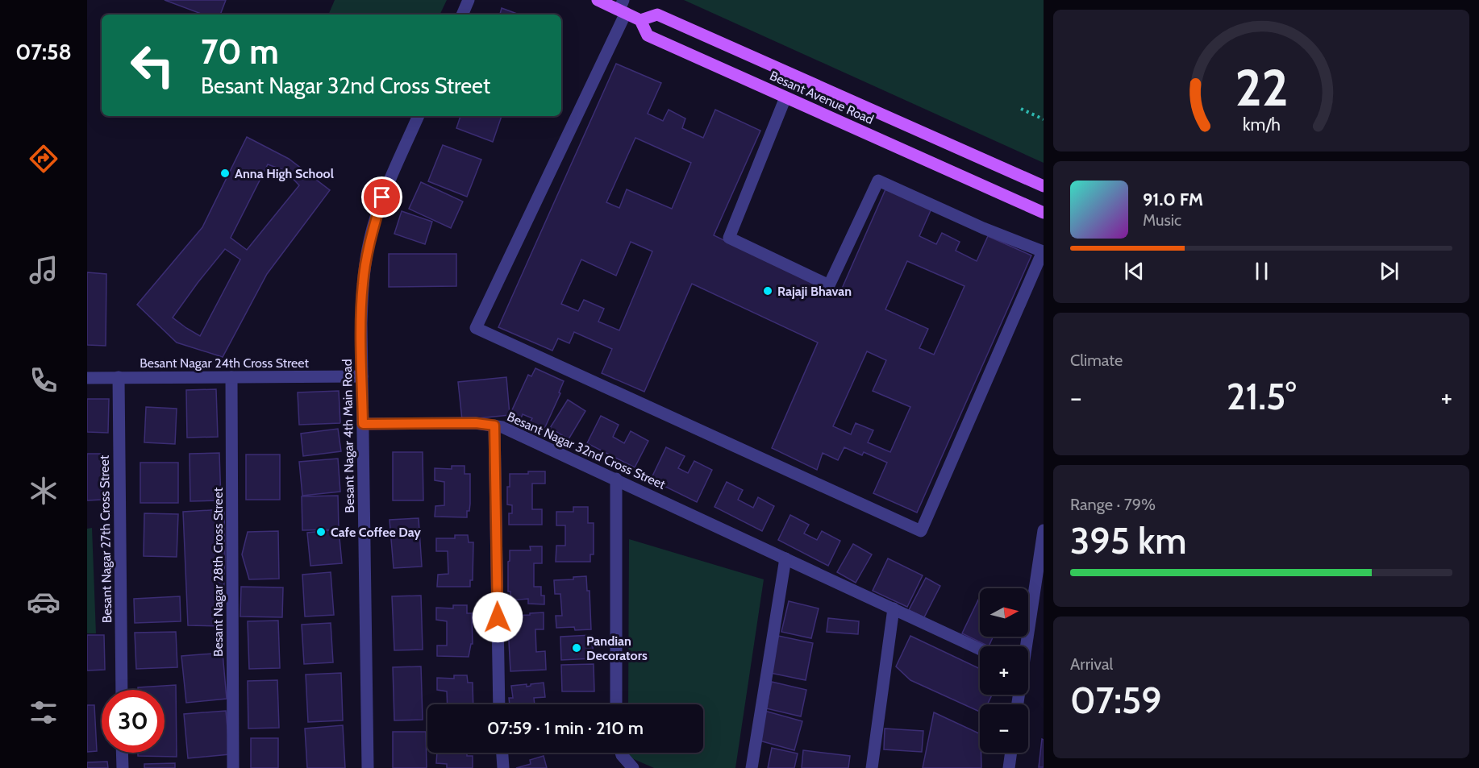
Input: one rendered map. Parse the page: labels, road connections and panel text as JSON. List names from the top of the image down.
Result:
{
  "streets": {
    "main road": ["Besant Avenue Road"],
    "street": [
      "Besant Nagar 24th Cross Street",
      "Besant Nagar 4th Main Road",
      "Besant Nagar 32nd Cross Street",
      "Besant Nagar 27th Cross Street",
      "Besant Nagar 28th Cross Street"
    ]
  },
  "crossings": [
    ["Besant Nagar 24th Cross Street", "Besant Nagar 4th Main Road"],
    ["Besant Nagar 24th Cross Street", "Besant Nagar 27th Cross Street"],
    ["Besant Nagar 24th Cross Street", "Besant Nagar 28th Cross Street"],
    ["Besant Nagar 4th Main Road", "Besant Nagar 32nd Cross Street"]
  ],
  "places": [
    "Anna High School",
    "Rajaji Bhavan",
    "Cafe Coffee Day",
    "Pandian Decorators"
  ],
  "north": "right",
  "page": {
    "tabs": "07:58",
    "turn": ["70 m", "Besant Nagar 32nd Cross Street"],
    "song": ["91.0 FM", "Music"],
    "tile": [
      "Climate",
      ["Range · 79%", "395 km"],
      ["Arrival", "07:59"]
    ],
    "heat": ["−", "21.5°", "+"],
    "map_buttons": ["+", "−"],
    "limit": "30",
    "trip": "07:59 · 1 min · 210 m",
    "gauge": ["22", "km/h"]
  }
}
